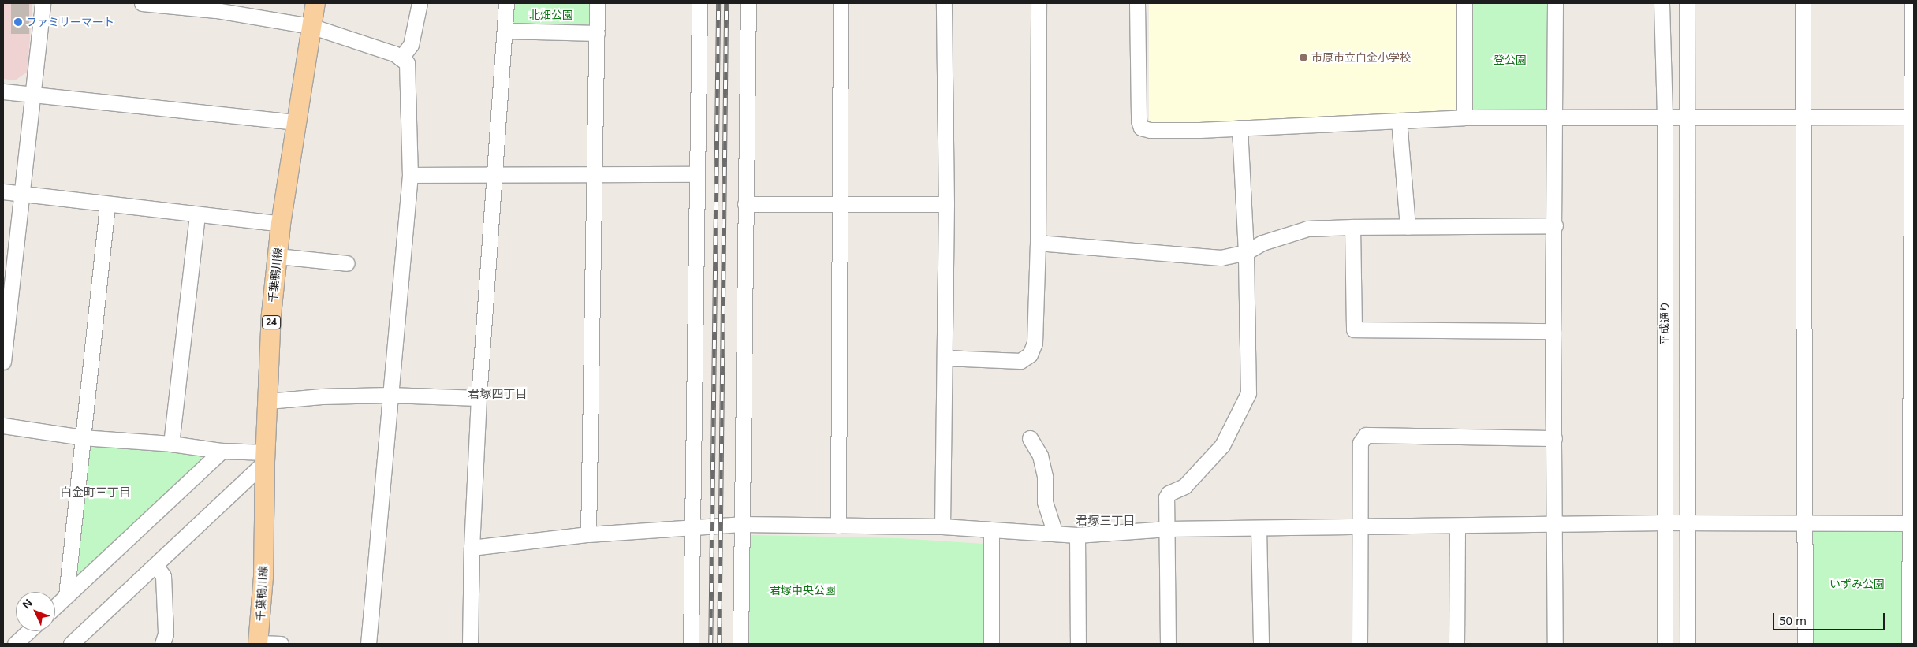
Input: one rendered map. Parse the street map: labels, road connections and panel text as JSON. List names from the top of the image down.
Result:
{
  "streets": {
    "main road": ["千葉鴨川線", "24"],
    "street": ["平成通り"]
  },
  "districts": ["君塚四丁目", "白金町三丁目", "君塚三丁目"],
  "parks": [
    "北畑公園",
    "登公園",
    "いずみ公園",
    "君塚中央公園"
  ],
  "places": ["ファミリーマート", "市原市立白金小学校"],
  "scale_bar": "50 m",
  "north": "top left"
}
